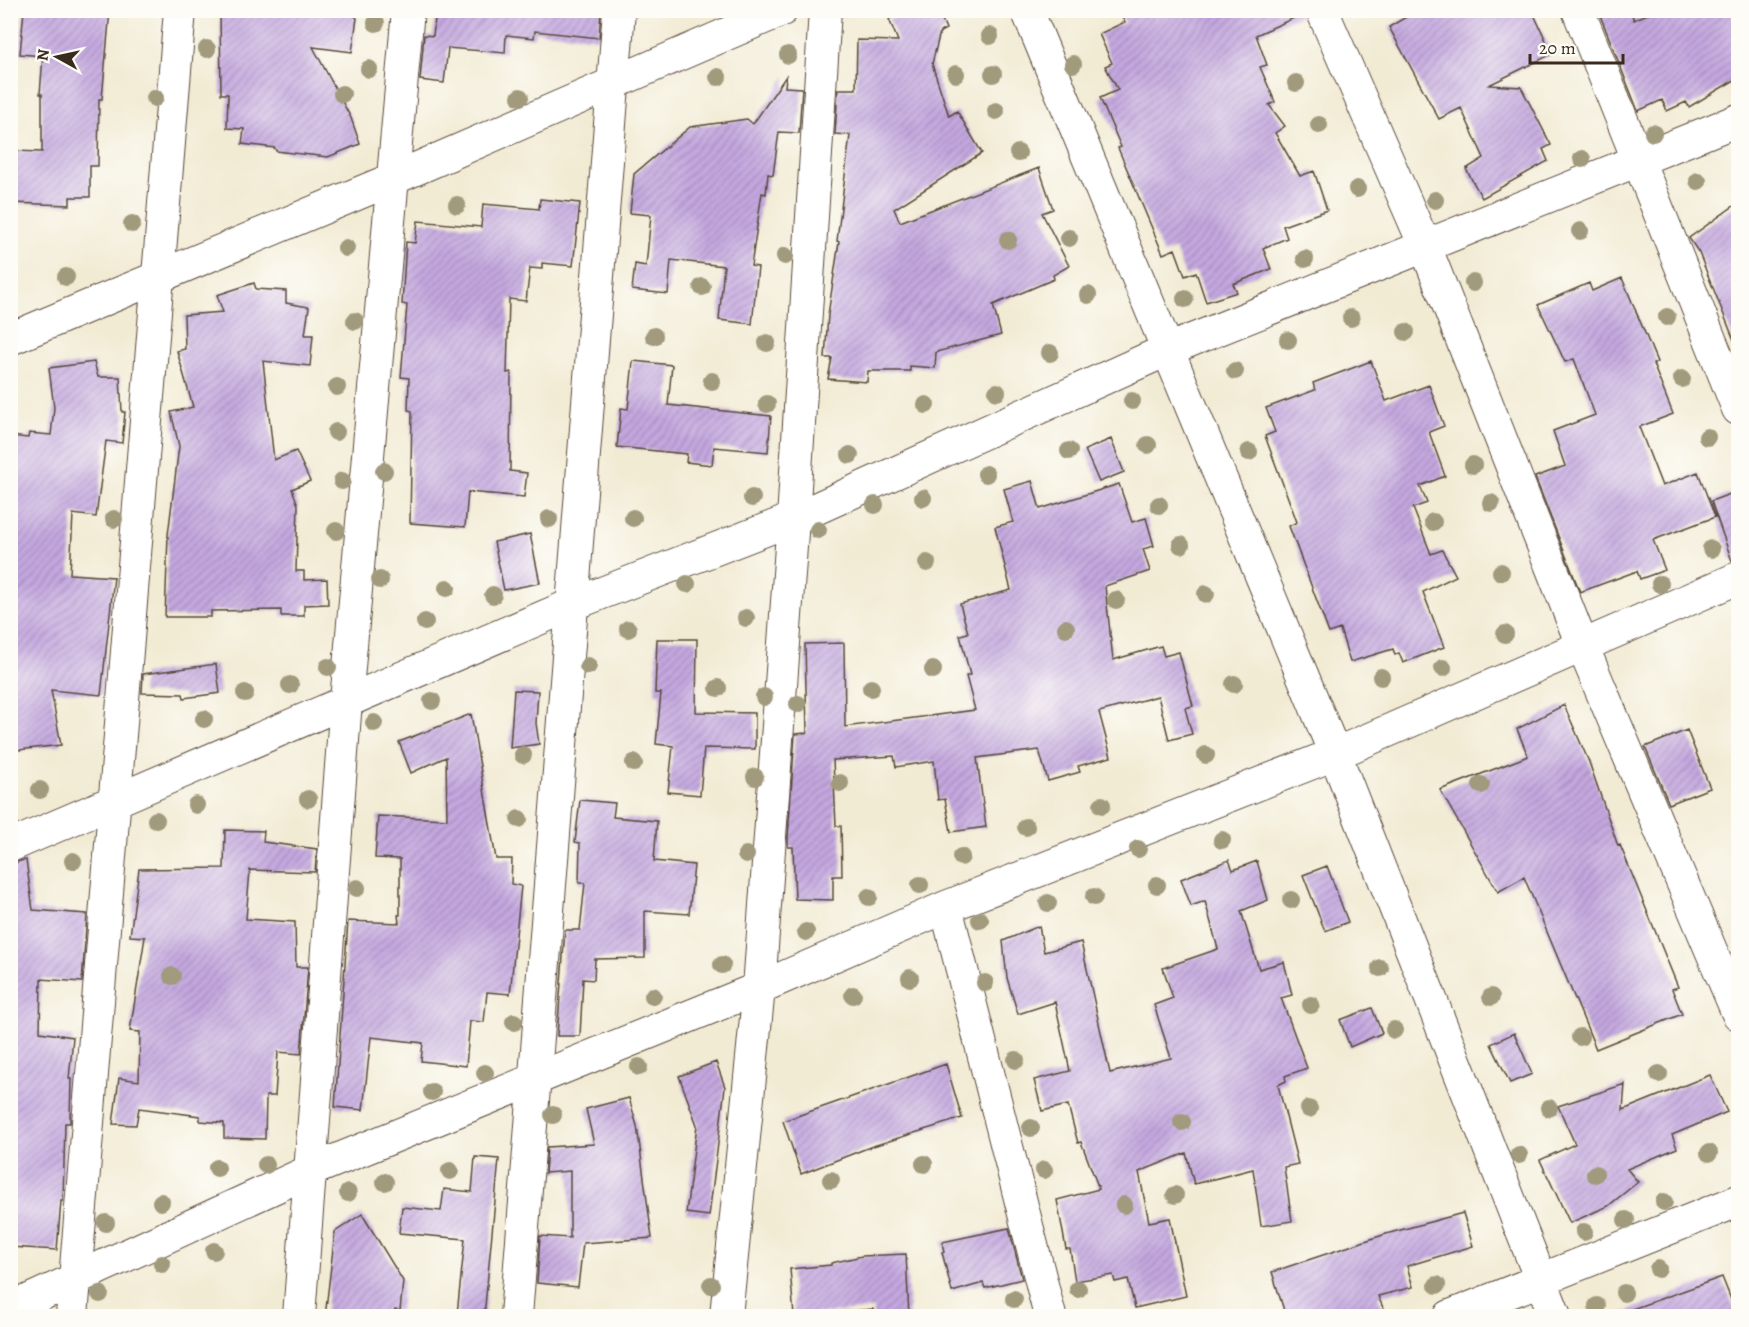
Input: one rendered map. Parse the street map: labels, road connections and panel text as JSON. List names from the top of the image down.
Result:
{
  "scale_bar": "20 m",
  "north": "left"
}
